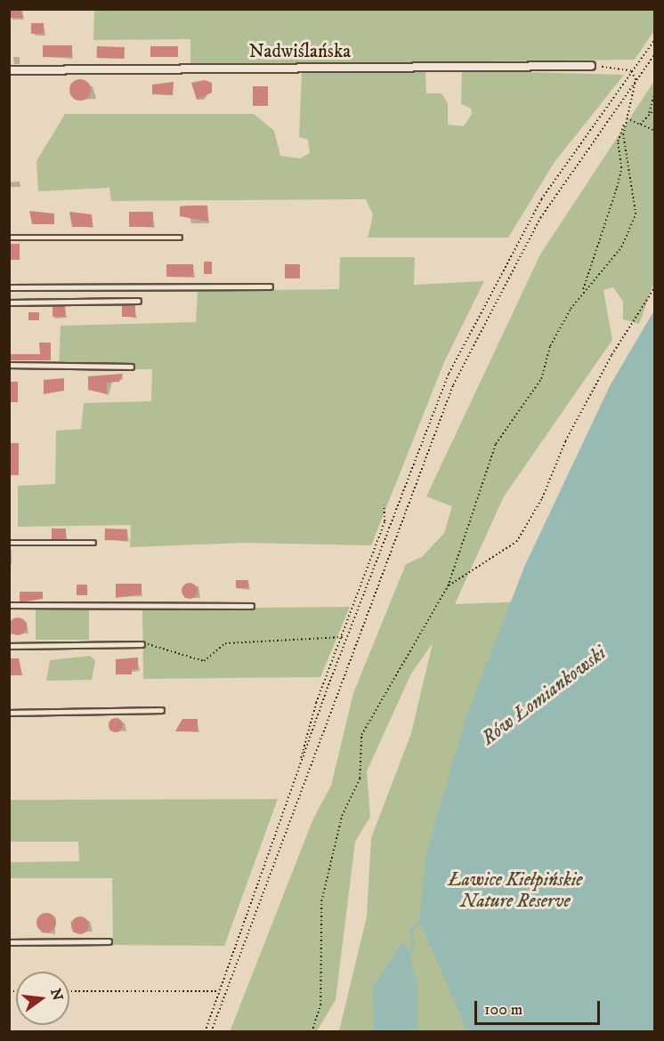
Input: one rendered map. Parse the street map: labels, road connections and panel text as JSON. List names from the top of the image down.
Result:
{
  "streets": {
    "street": ["Nadwiślańska"]
  },
  "water": ["Rów Łomiankowski"],
  "parks": ["Ławice Kiełpińskie Nature Reserve"],
  "scale_bar": "100 m",
  "north": "right"
}
